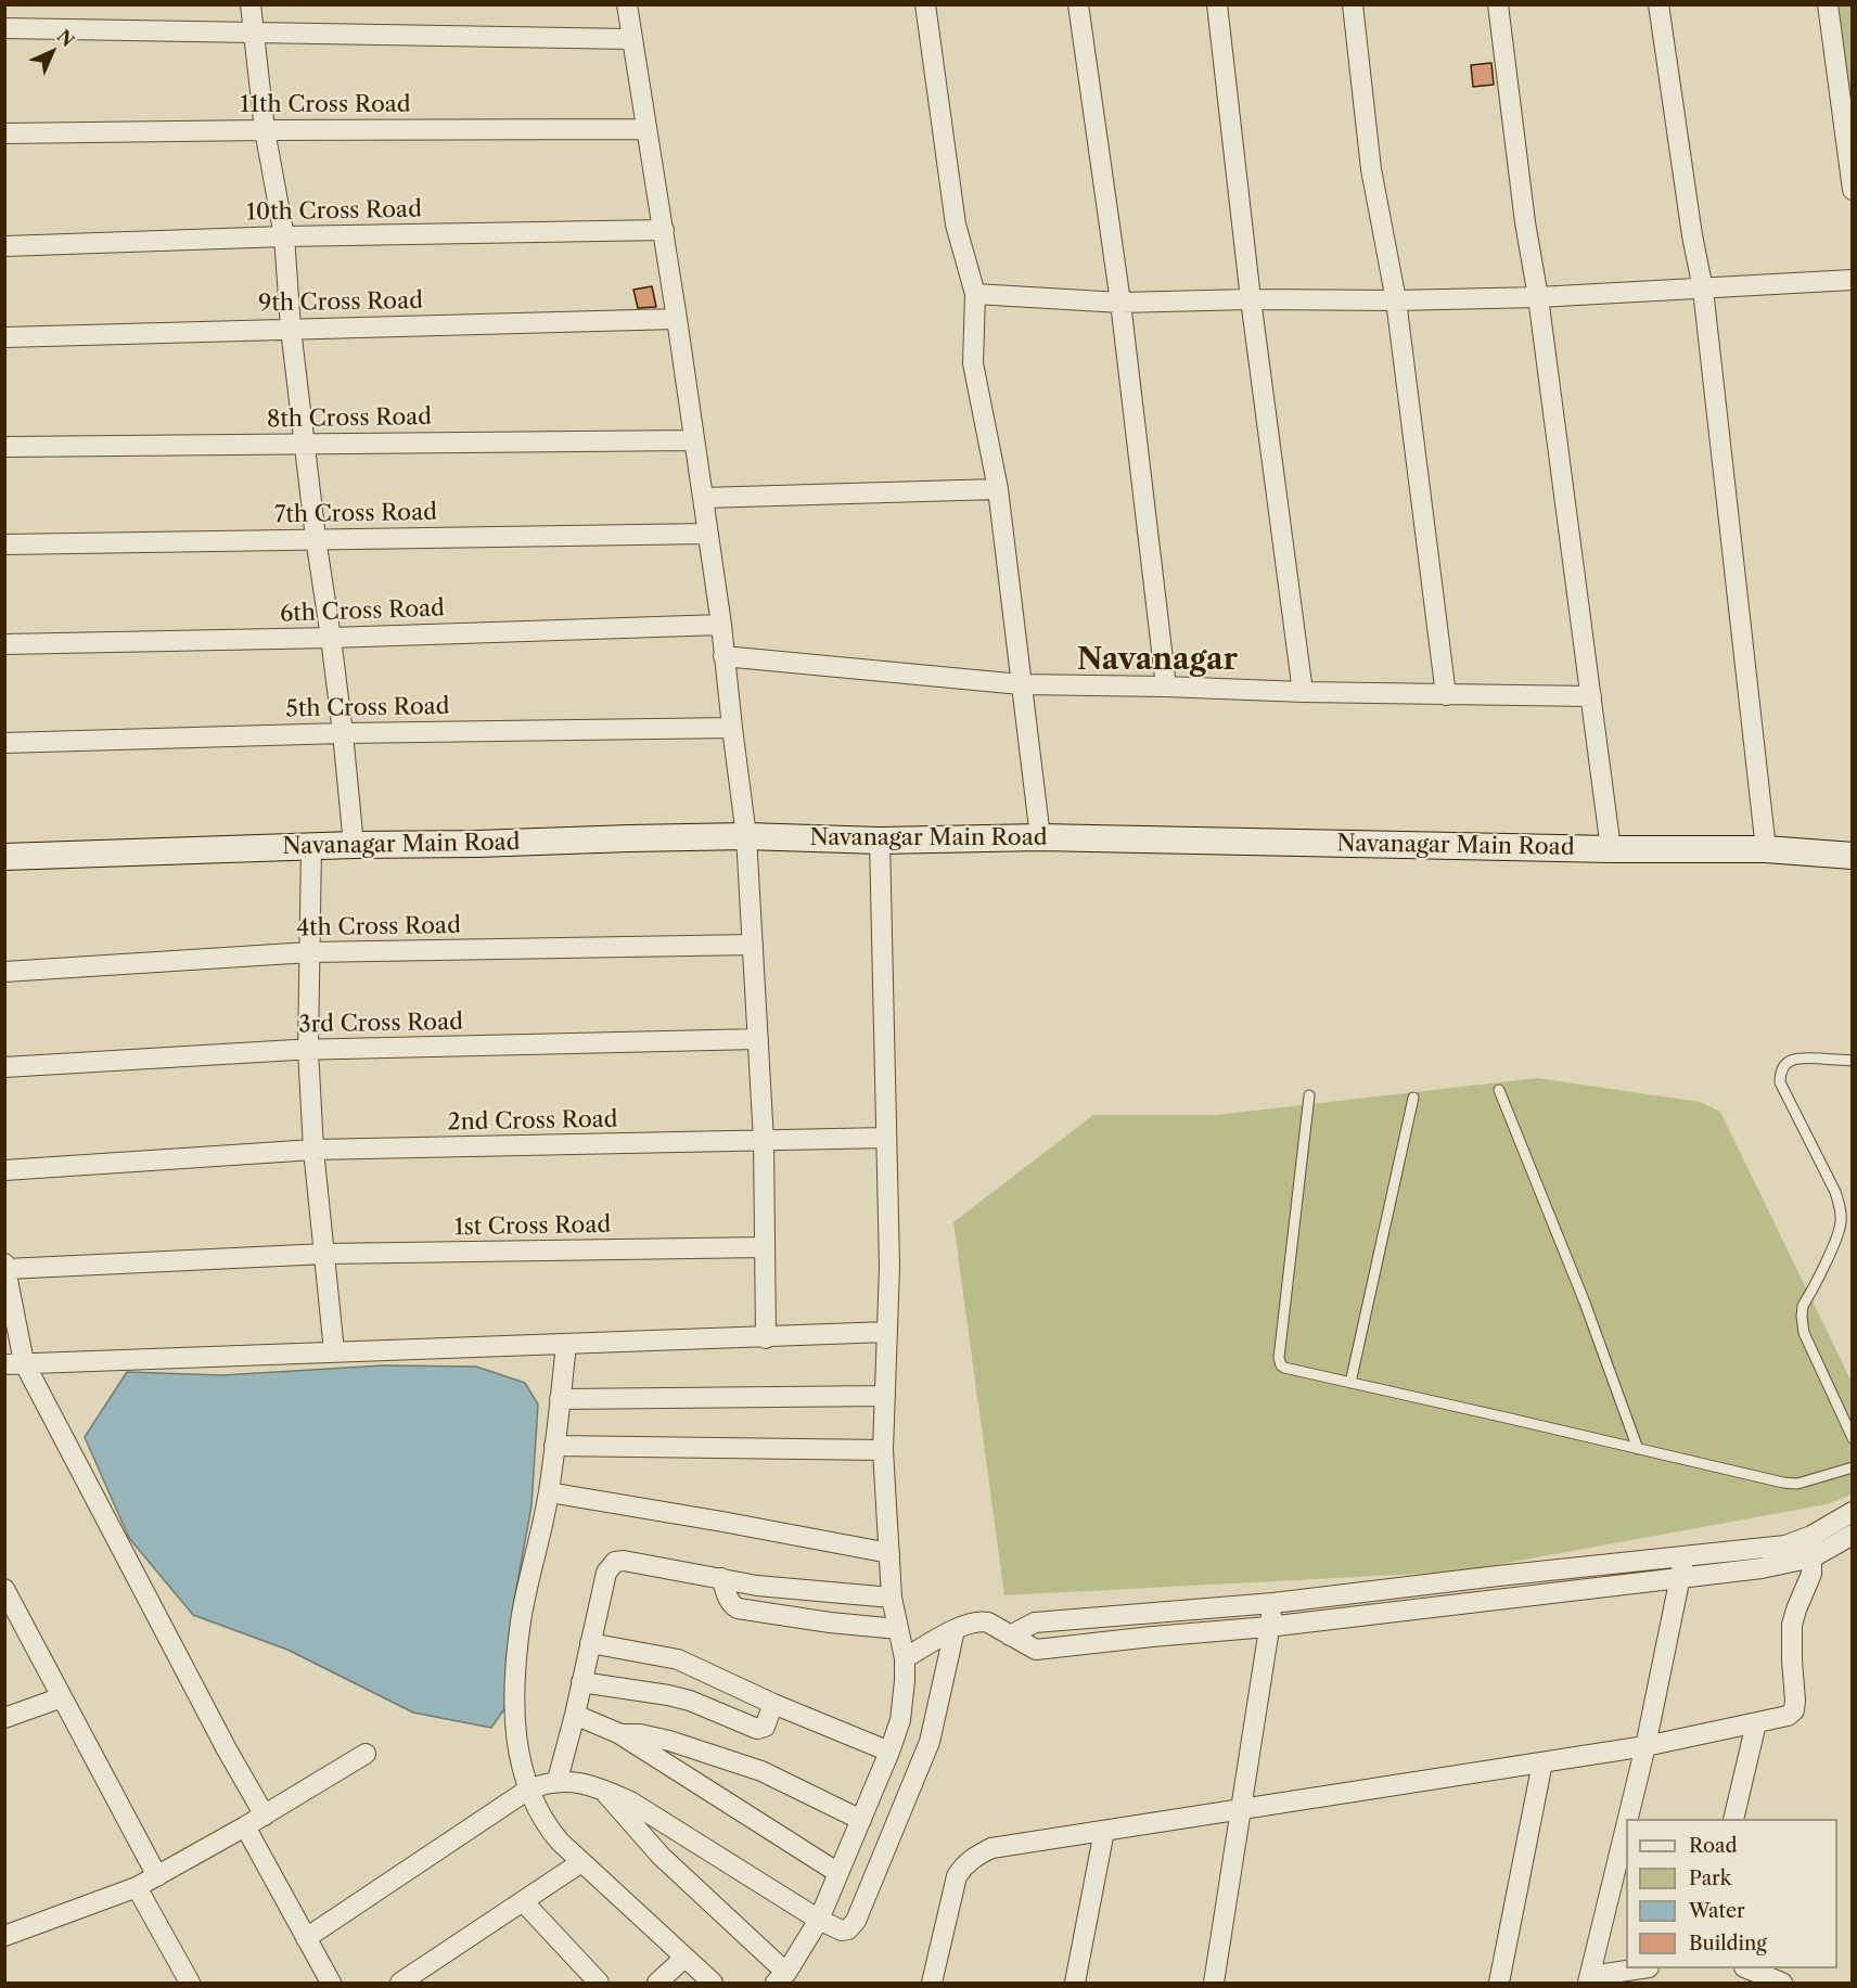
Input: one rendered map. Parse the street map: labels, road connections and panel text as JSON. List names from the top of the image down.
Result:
{
  "streets": {
    "main road": ["Navanagar Main Road"],
    "street": [
      "11th Cross Road",
      "10th Cross Road",
      "9th Cross Road",
      "8th Cross Road",
      "7th Cross Road",
      "6th Cross Road",
      "5th Cross Road",
      "4th Cross Road",
      "3rd Cross Road",
      "2nd Cross Road",
      "1st Cross Road"
    ]
  },
  "districts": ["Navanagar"],
  "legend": [
    "Road",
    "Park",
    "Water",
    "Building"
  ],
  "north": "top right"
}
